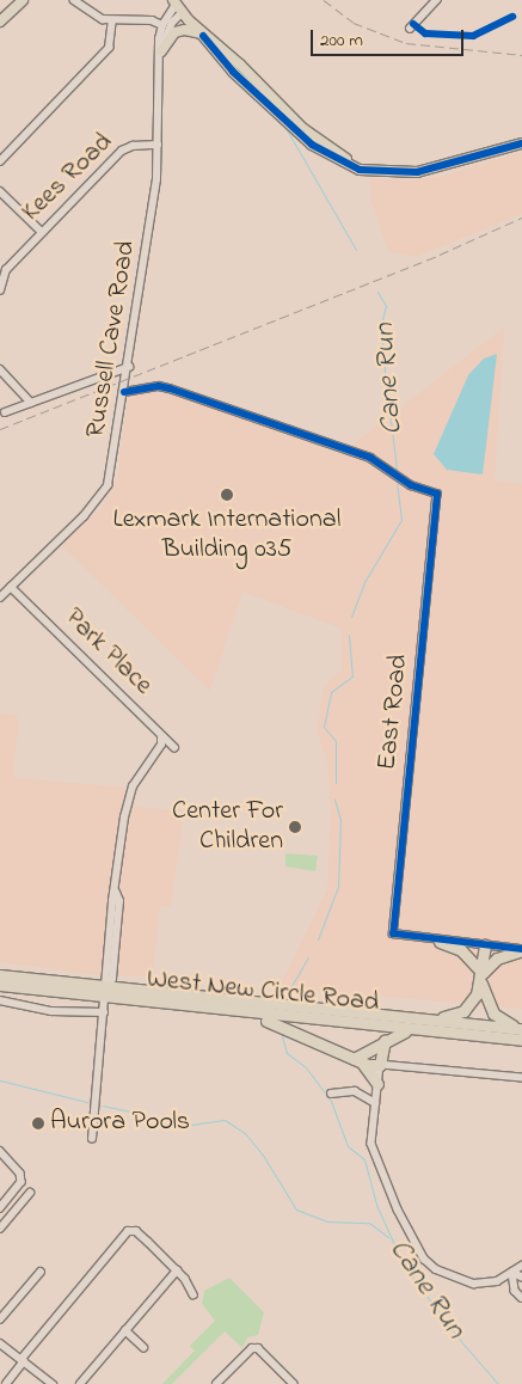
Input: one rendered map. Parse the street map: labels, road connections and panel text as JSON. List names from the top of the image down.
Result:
{
  "streets": {
    "highway": ["West New Circle Road"],
    "street": [
      "Kees Road",
      "Russell Cave Road",
      "Park Place",
      "East Road"
    ]
  },
  "crossings": [
    ["Kees Road", "Russell Cave Road"],
    ["Russell Cave Road", "Park Place"],
    ["Russell Cave Road", "East Road"]
  ],
  "water": ["Cane Run"],
  "places": ["Lexmark International Building 035", "Center For Children", "Aurora Pools"],
  "scale_bar": "200 m"
}
